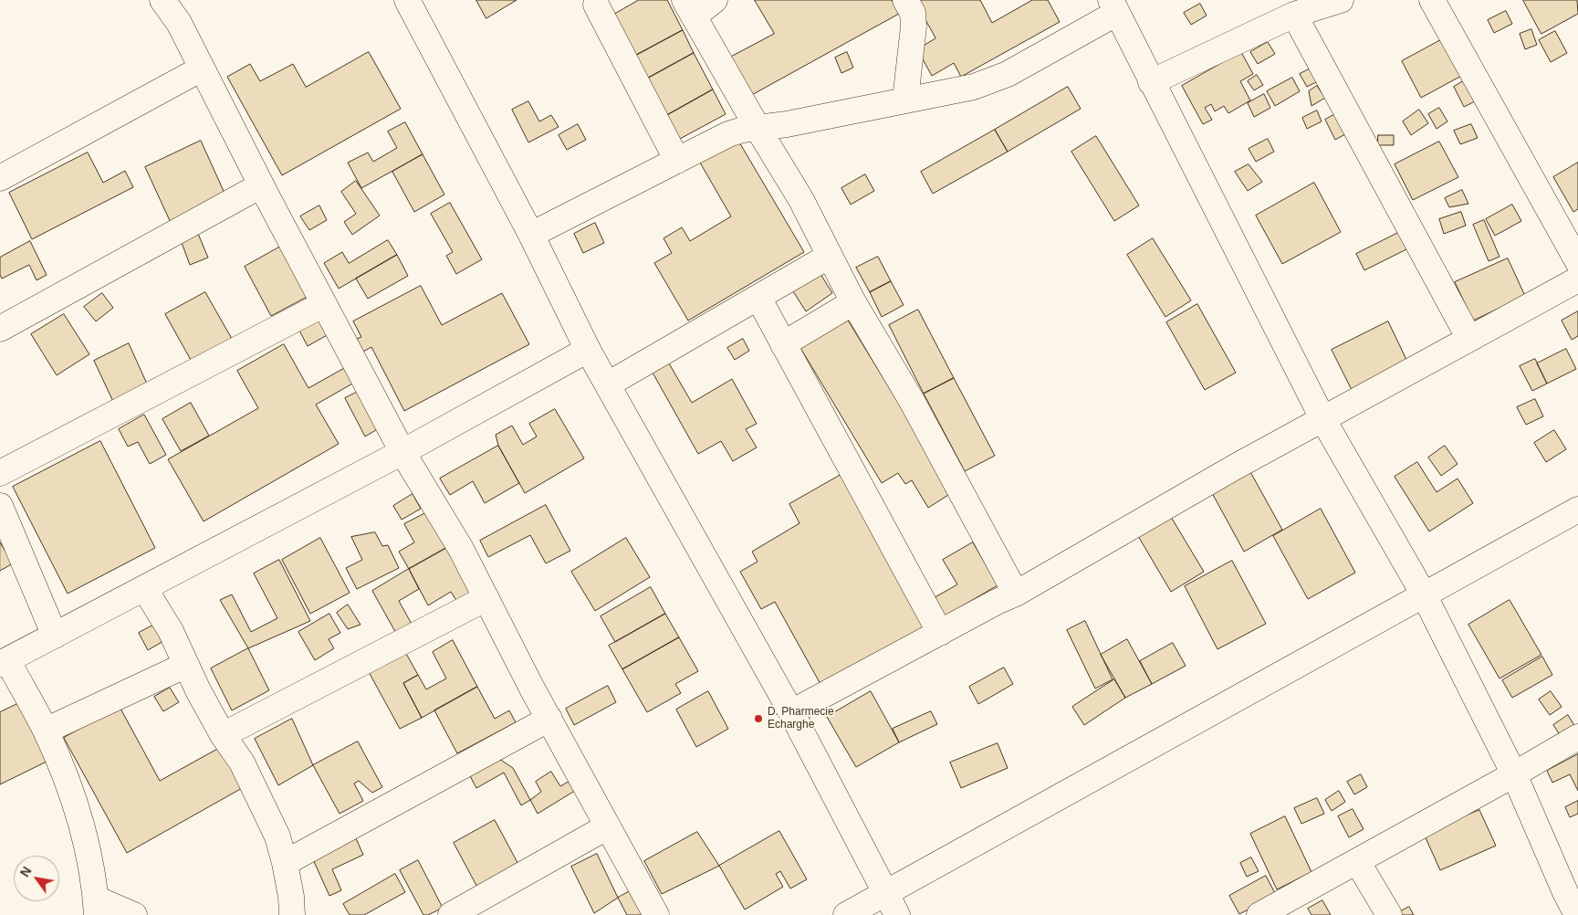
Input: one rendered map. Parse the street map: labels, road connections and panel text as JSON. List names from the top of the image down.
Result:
{
  "places": ["D. Pharmecie Echarghe"],
  "north": "top left"
}
